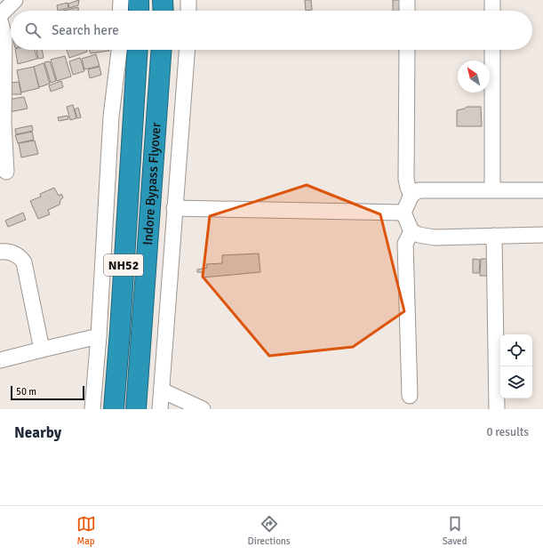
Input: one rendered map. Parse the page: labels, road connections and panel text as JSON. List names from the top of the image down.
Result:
{
  "streets": {
    "highway": ["Indore Bypass Flyover", "NH52"]
  },
  "scale_bar": "50 m",
  "north": "top left",
  "page": {
    "search": "Search here",
    "scale": "50 m",
    "heading": ["Nearby", "0 results"],
    "nav": ["Map", "Directions", "Saved"]
  }
}
